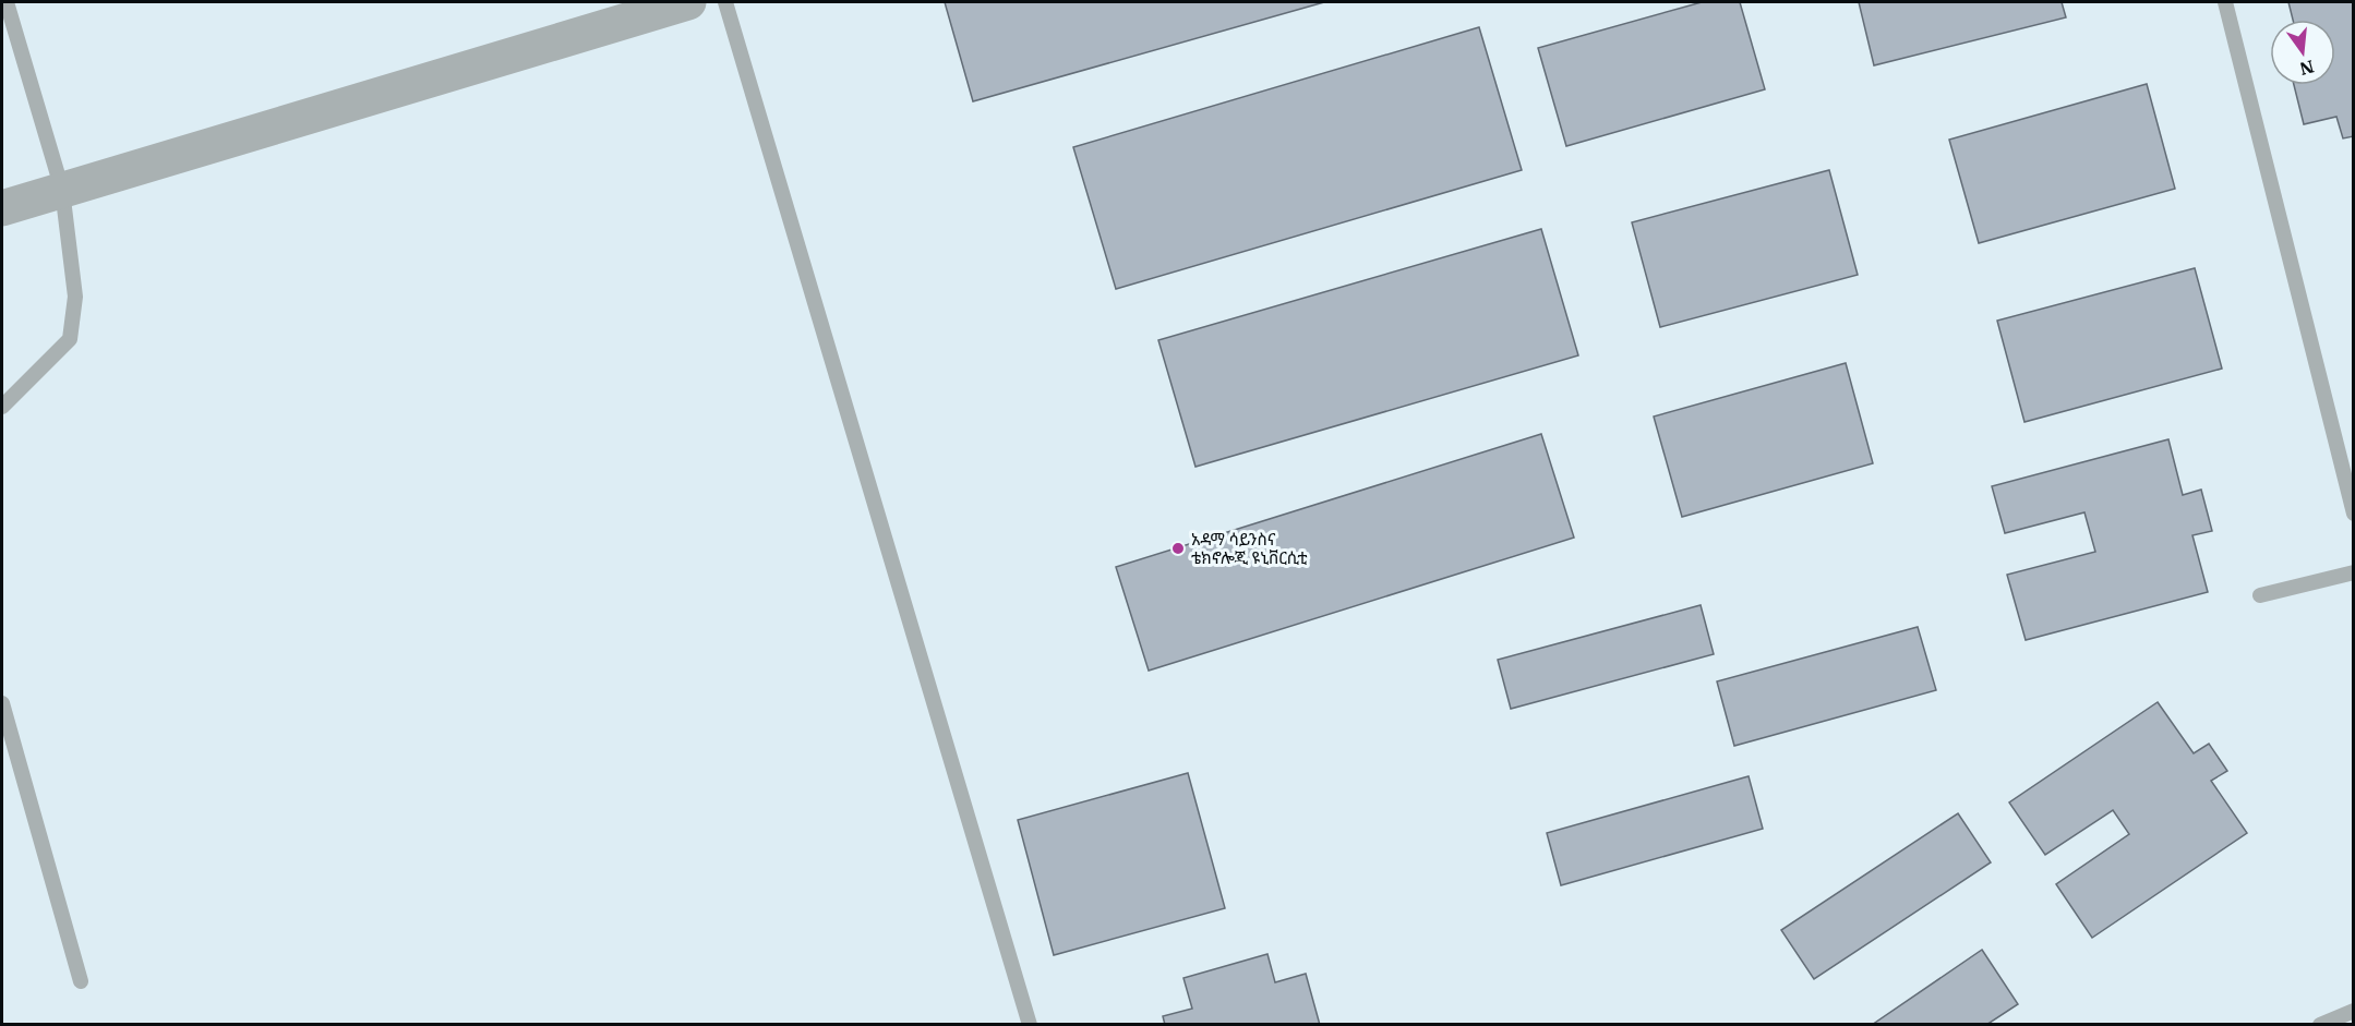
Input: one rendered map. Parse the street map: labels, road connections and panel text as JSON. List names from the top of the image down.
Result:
{
  "places": ["አዳማ ሳይንስና ቴክኖሎጂ ዩኒቨርሲቲ"],
  "north": "bottom"
}
